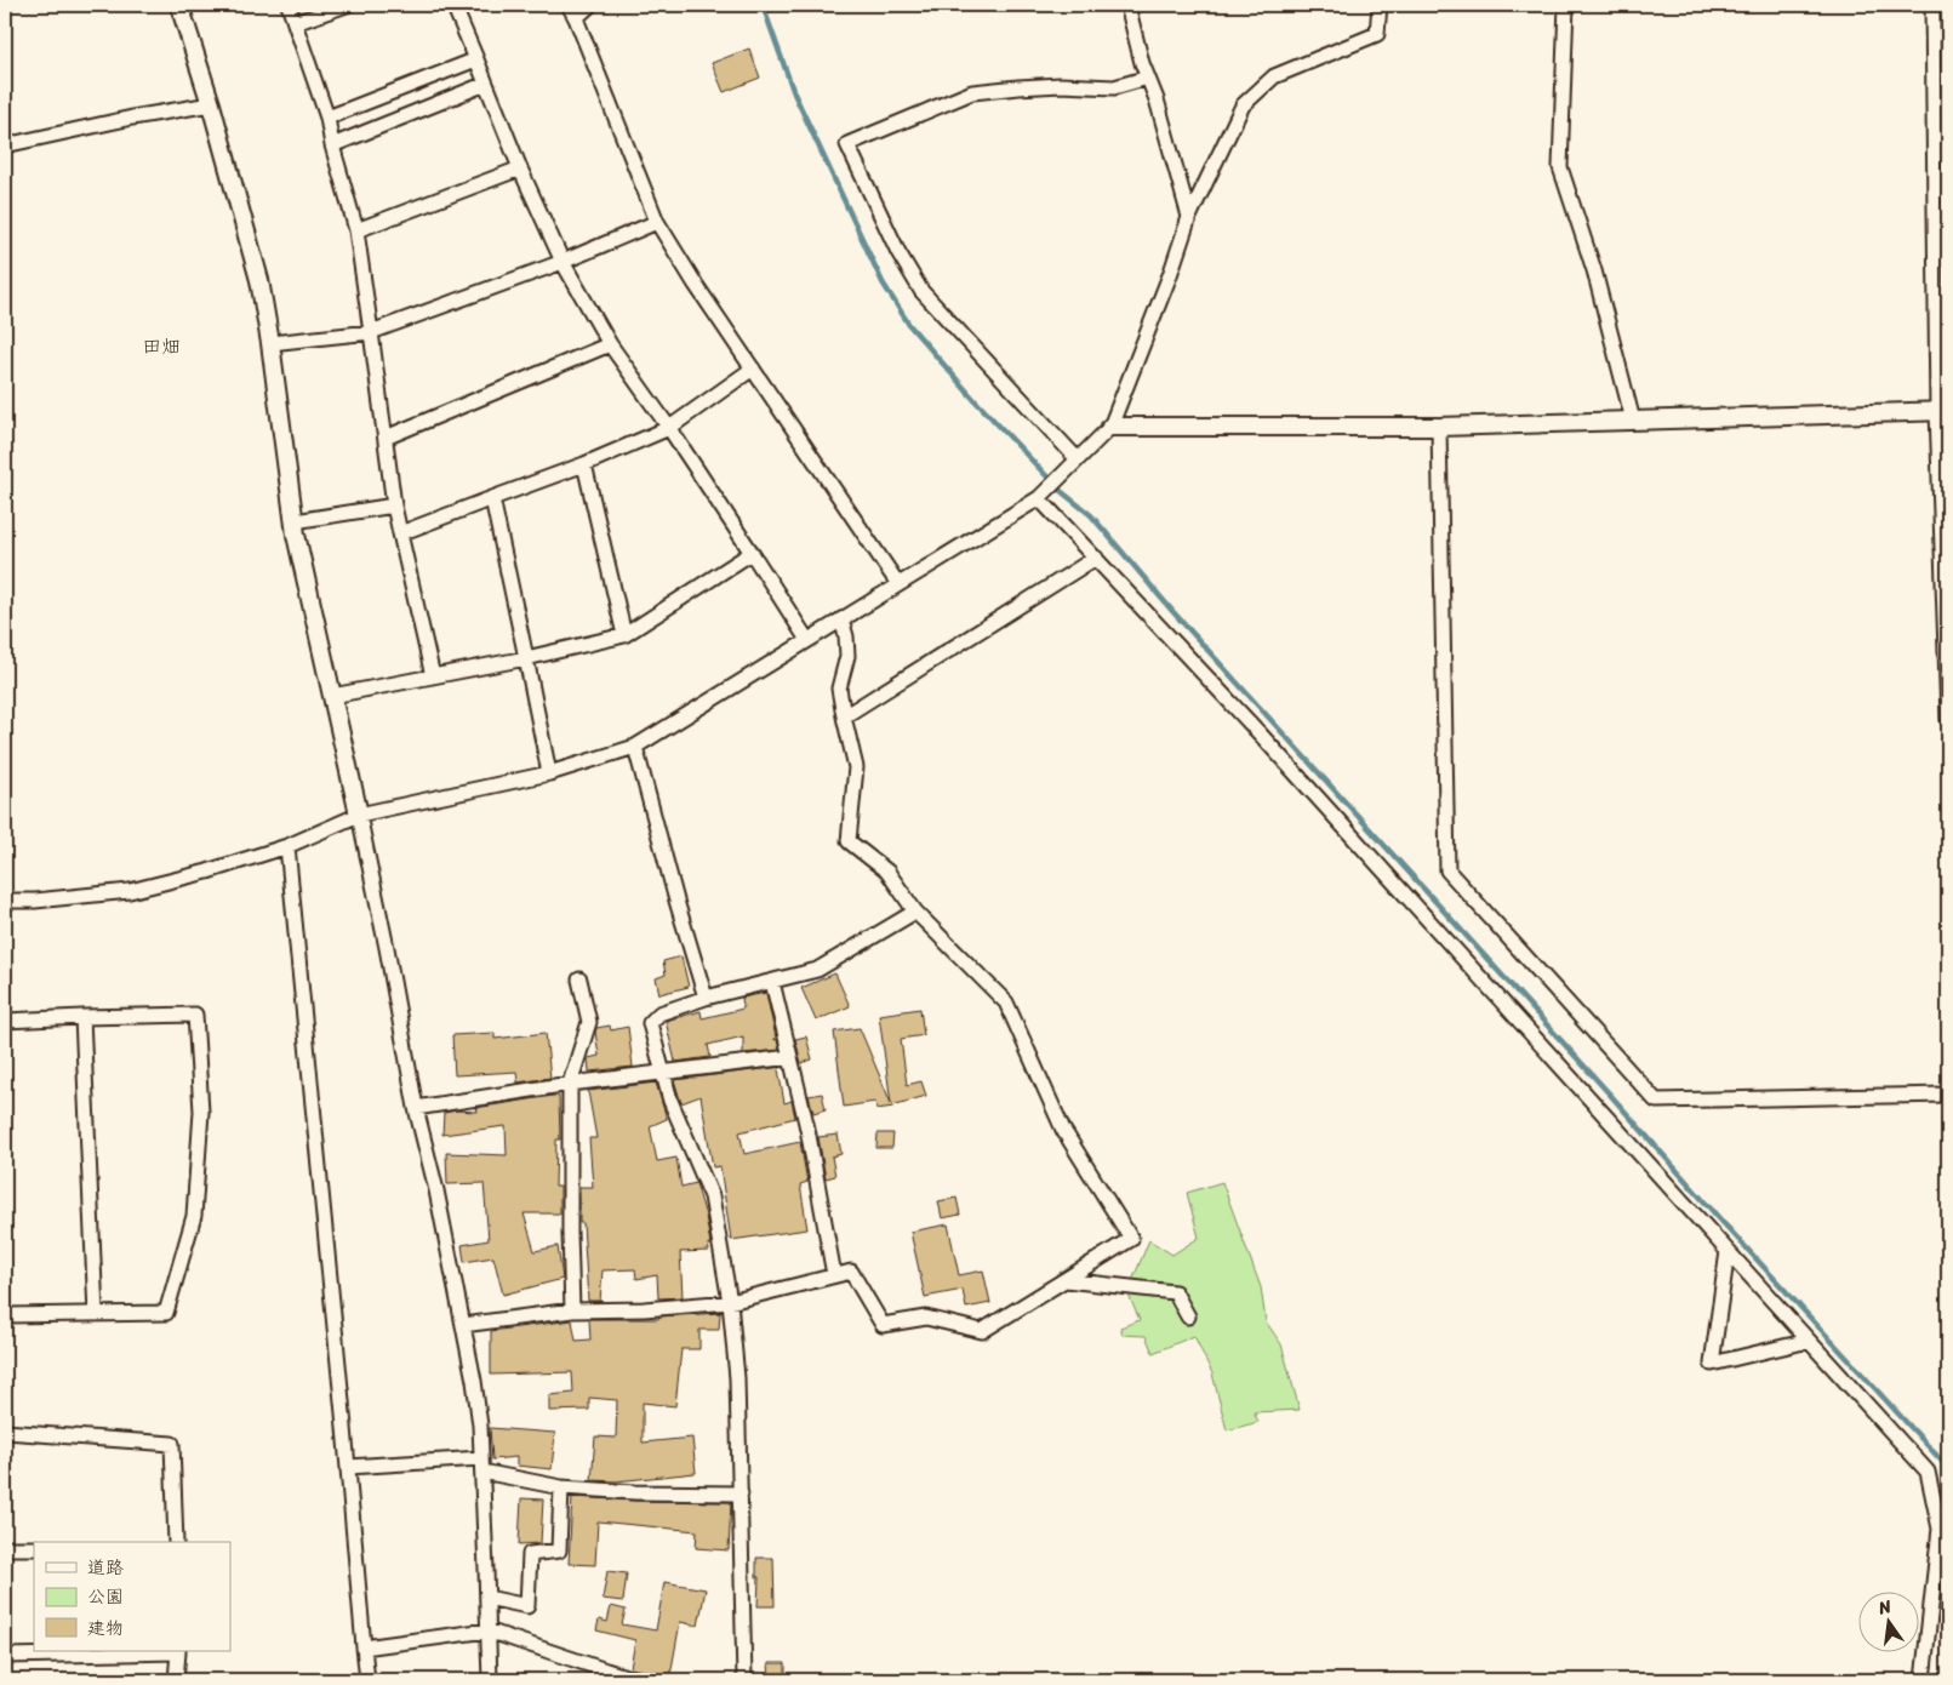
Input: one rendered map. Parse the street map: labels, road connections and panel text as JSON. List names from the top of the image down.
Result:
{
  "districts": ["田畑"],
  "legend": ["道路", "公園", "建物"],
  "north": "top"
}
